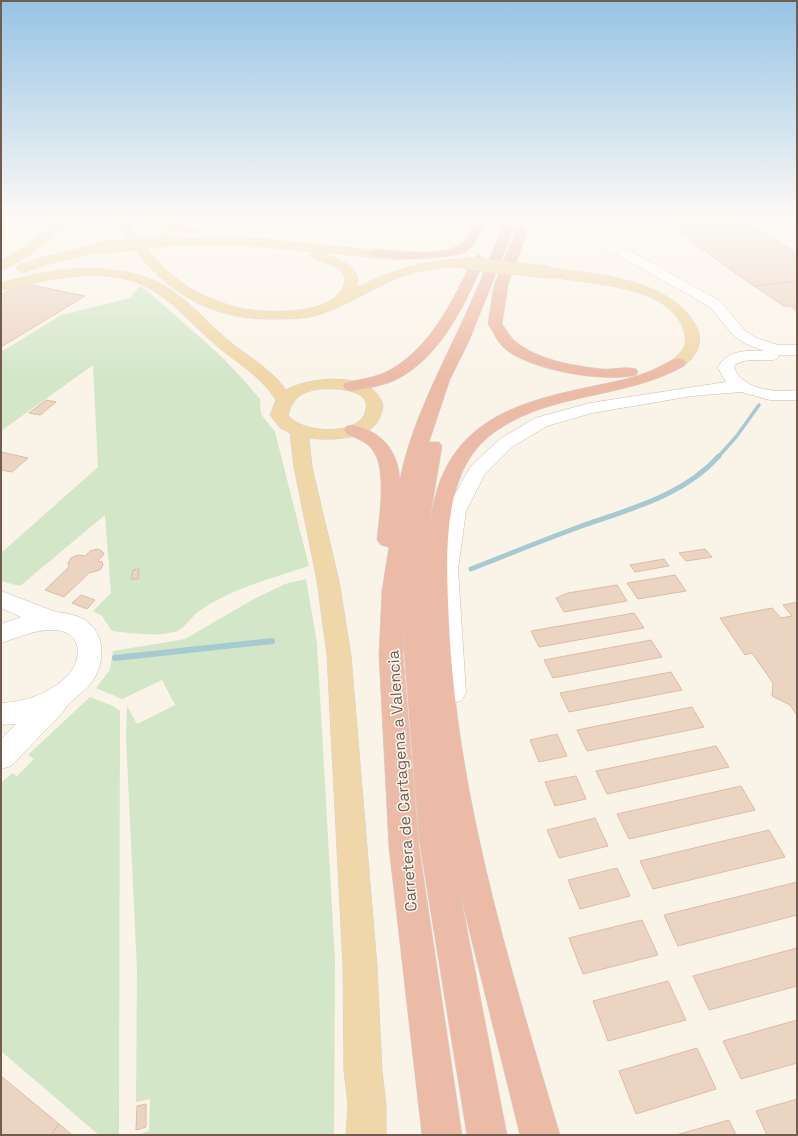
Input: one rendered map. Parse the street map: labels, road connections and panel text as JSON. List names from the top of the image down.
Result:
{
  "streets": {
    "highway": ["Carretera de Cartagena a Valencia"]
  }
}
